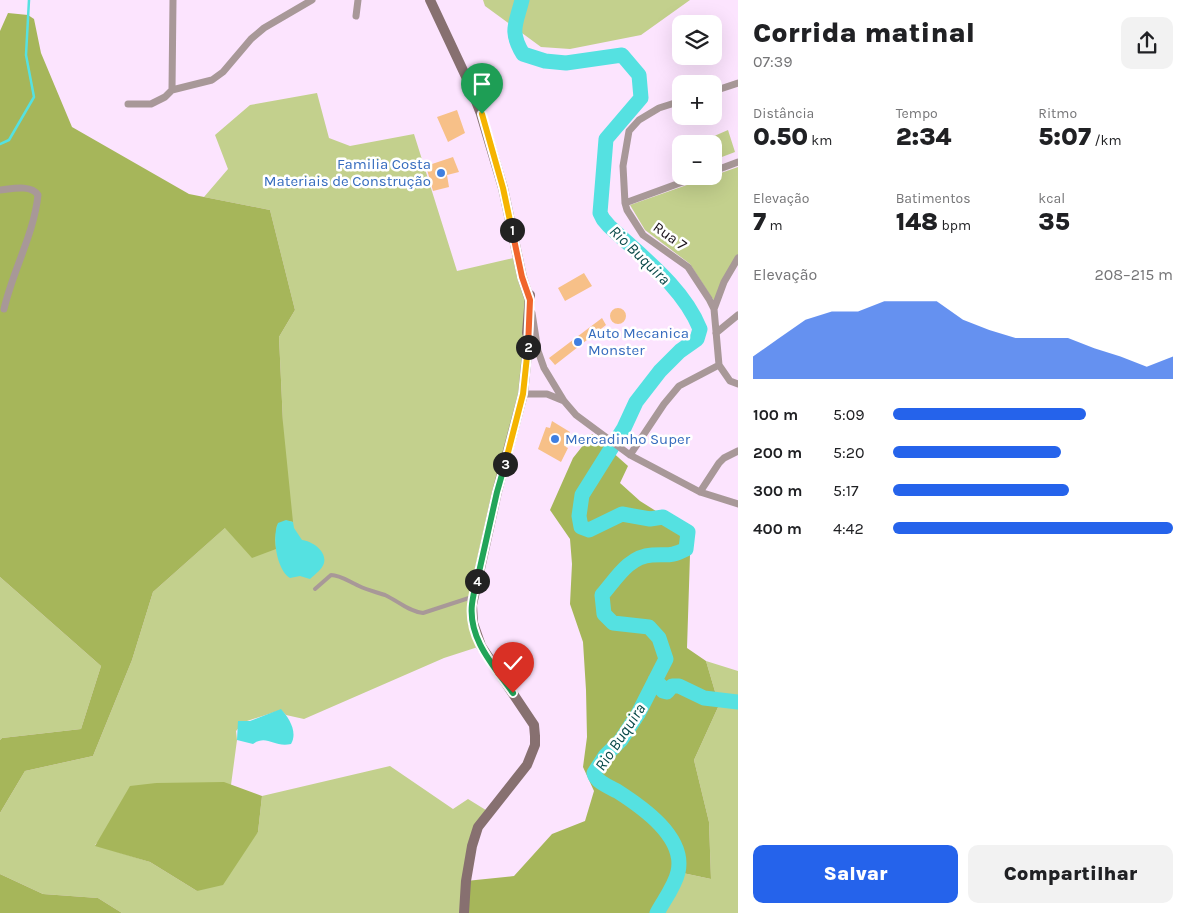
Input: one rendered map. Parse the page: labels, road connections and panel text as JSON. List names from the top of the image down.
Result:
{
  "streets": {
    "street": ["Rua 7"]
  },
  "water": ["Rio Buquira"],
  "places": ["Familia Costa Materiais de Construção", "Auto Mecanica Monster", "Mercadinho Super"],
  "page": {
    "heading": ["Corrida matinal", "07:39"],
    "map_buttons": ["+", "−"],
    "stats": [
      ["Distância", "0.50 km"],
      ["Tempo", "2:34"],
      ["Ritmo", "5:07 /km"],
      ["Elevação", "7 m"],
      ["Batimentos", "148 bpm"],
      ["kcal", "35"]
    ],
    "pins": [
      "1",
      "2",
      "3",
      "4"
    ],
    "chart": ["Elevação", "208–215 m"],
    "list": [
      {
        "name": "100 m",
        "note": "5:09"
      },
      {
        "name": "200 m",
        "note": "5:20"
      },
      {
        "name": "300 m",
        "note": "5:17"
      },
      {
        "name": "400 m",
        "note": "4:42"
      }
    ],
    "buttons": ["Salvar", "Compartilhar"]
  }
}
